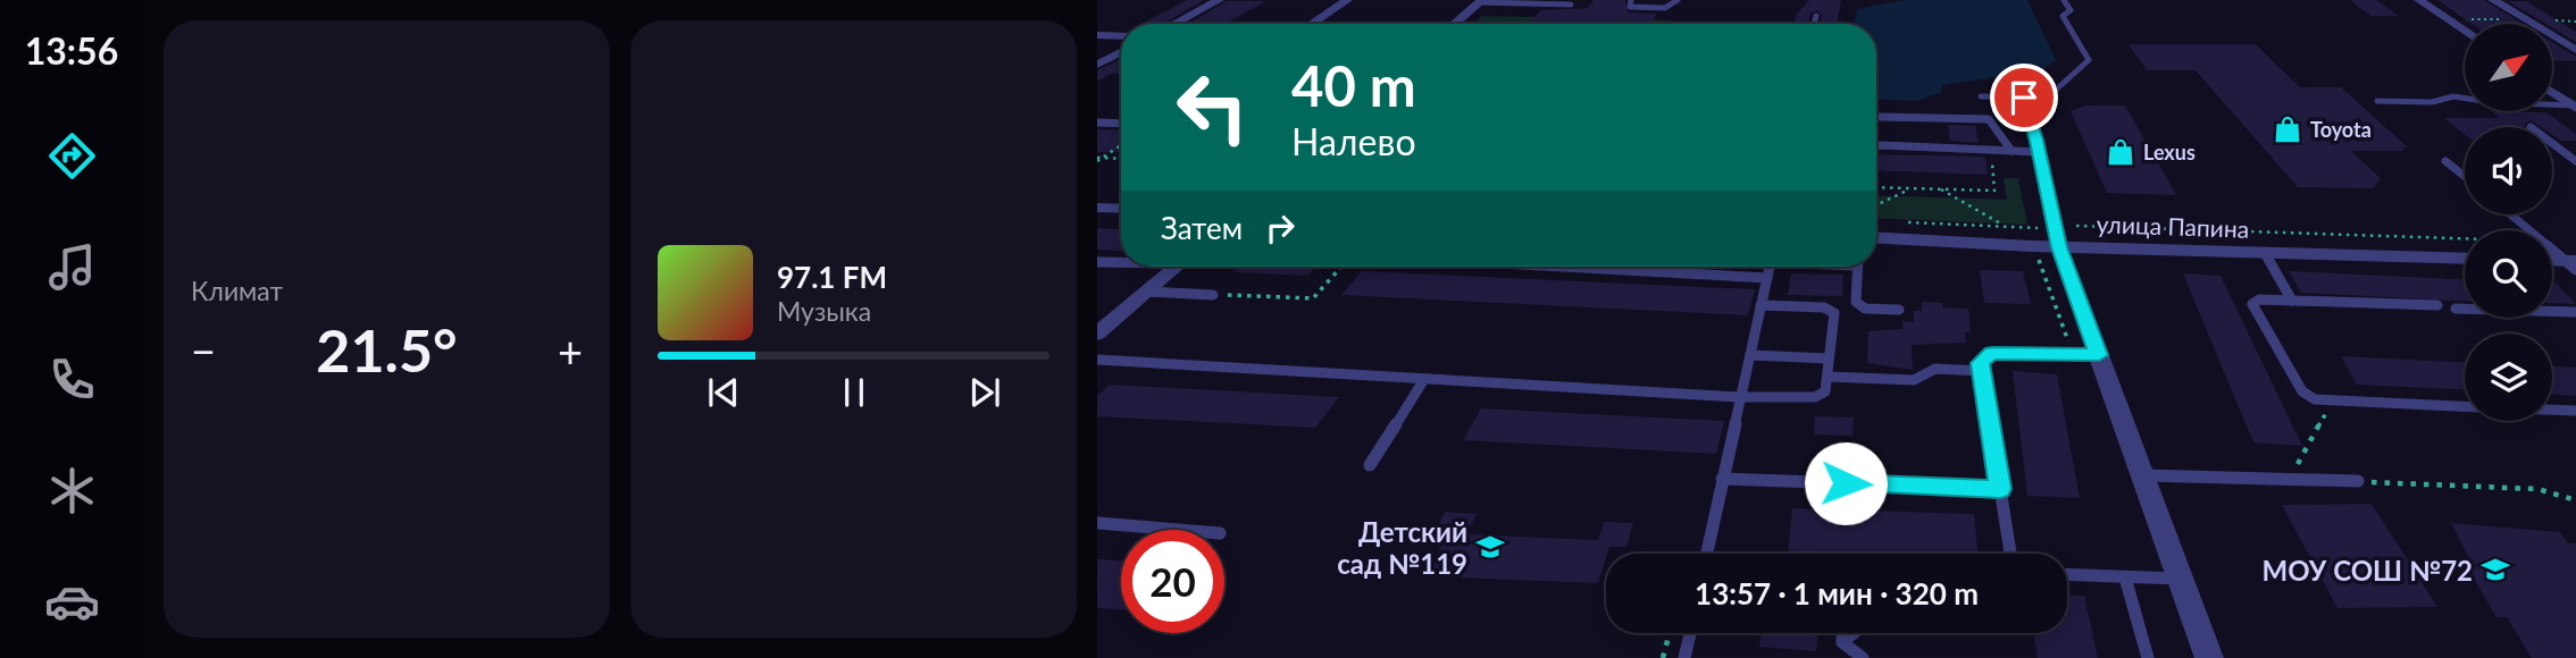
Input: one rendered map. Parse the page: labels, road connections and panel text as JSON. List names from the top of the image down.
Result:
{
  "streets": {
    "street": ["улица Папина"]
  },
  "places": {
    "shop": ["Toyota", "Lexus"],
    "school or university": ["Детский сад №119", "МОУ СОШ №72"]
  },
  "north": "top right",
  "page": {
    "tabs": "13:56",
    "tile": "Климат",
    "turn": ["40 m", "Налево"],
    "then": "Затем",
    "song": ["97.1 FM", "Музыка"],
    "heat": ["−", "21.5°", "+"],
    "limit": "20",
    "trip": "13:57 · 1 мин · 320 m"
  }
}
